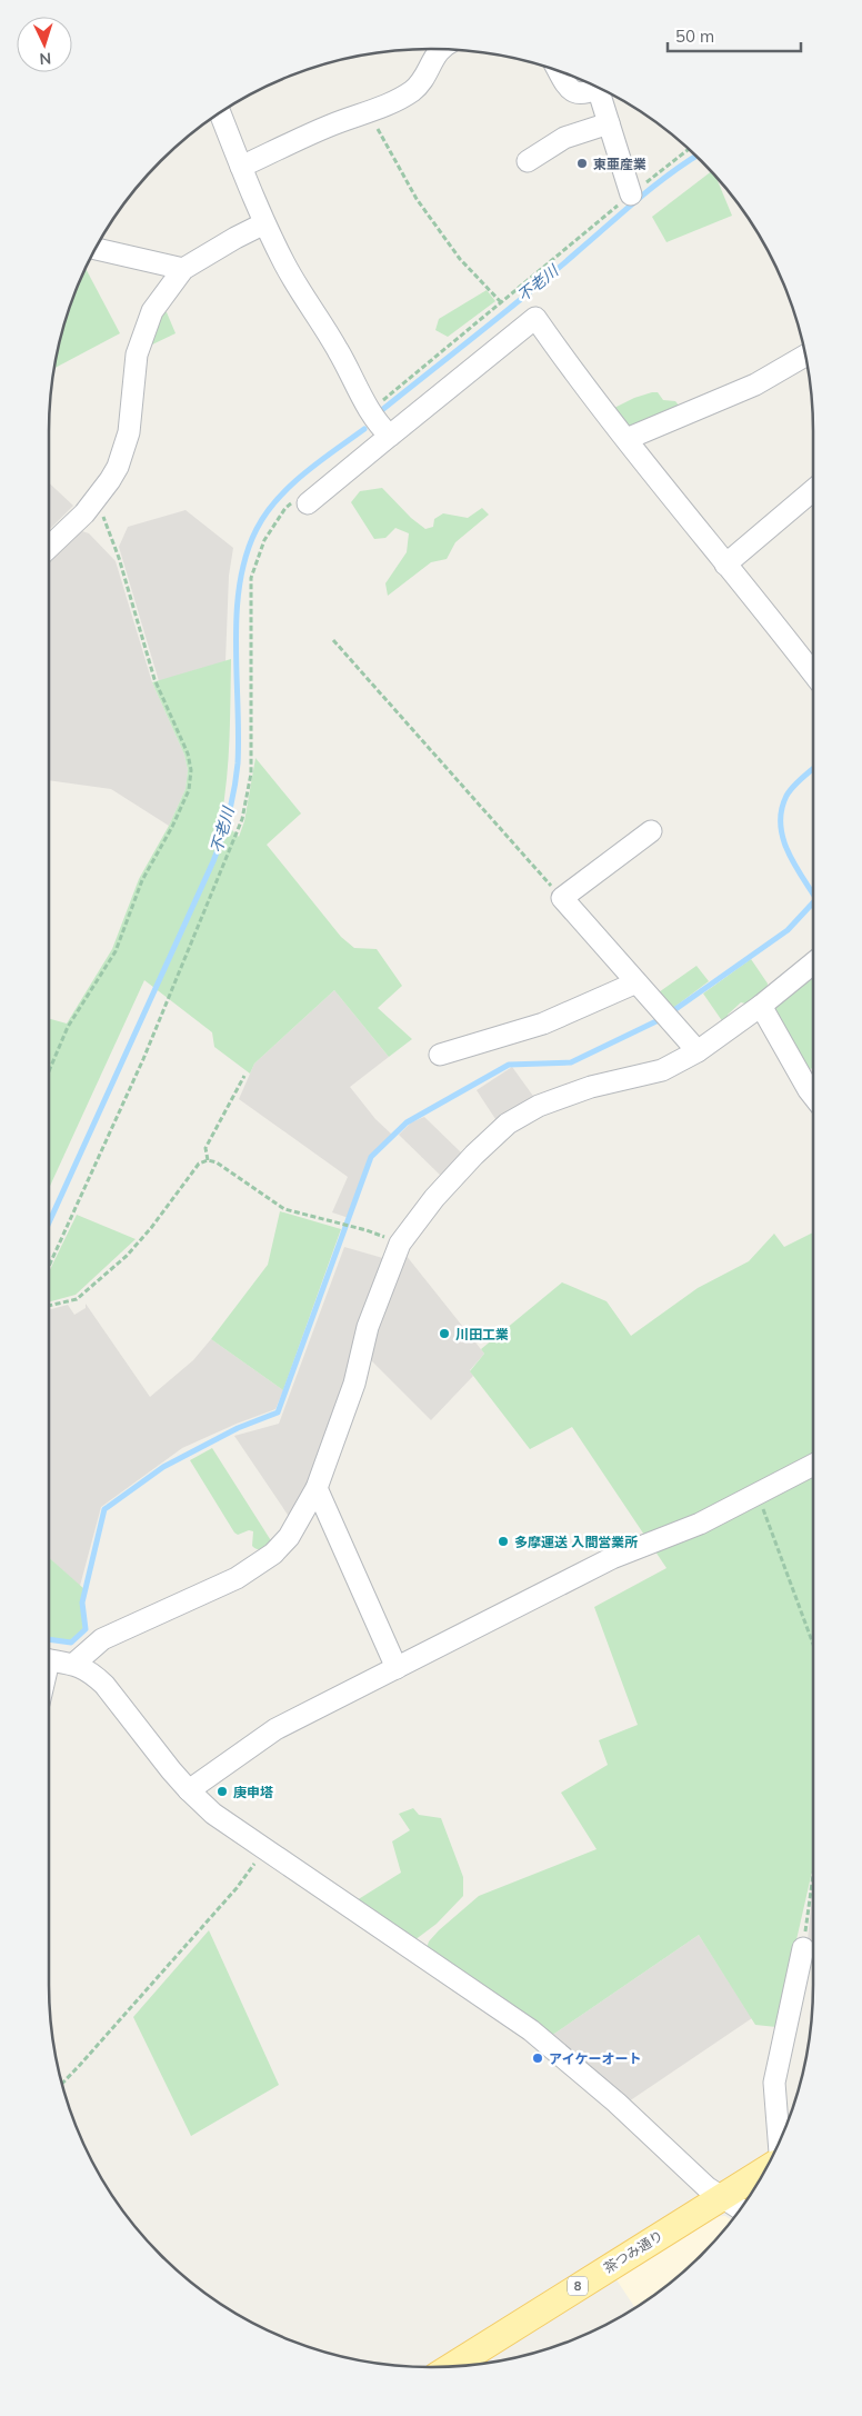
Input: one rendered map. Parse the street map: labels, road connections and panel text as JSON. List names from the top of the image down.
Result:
{
  "streets": {
    "main road": ["茶つみ通り", "8"]
  },
  "water": ["不老川"],
  "places": [
    "東亜産業",
    "川田工業",
    "多摩運送 入間営業所",
    "庚申塔",
    "アイケーオート"
  ],
  "scale_bar": "50 m",
  "north": "bottom"
}
